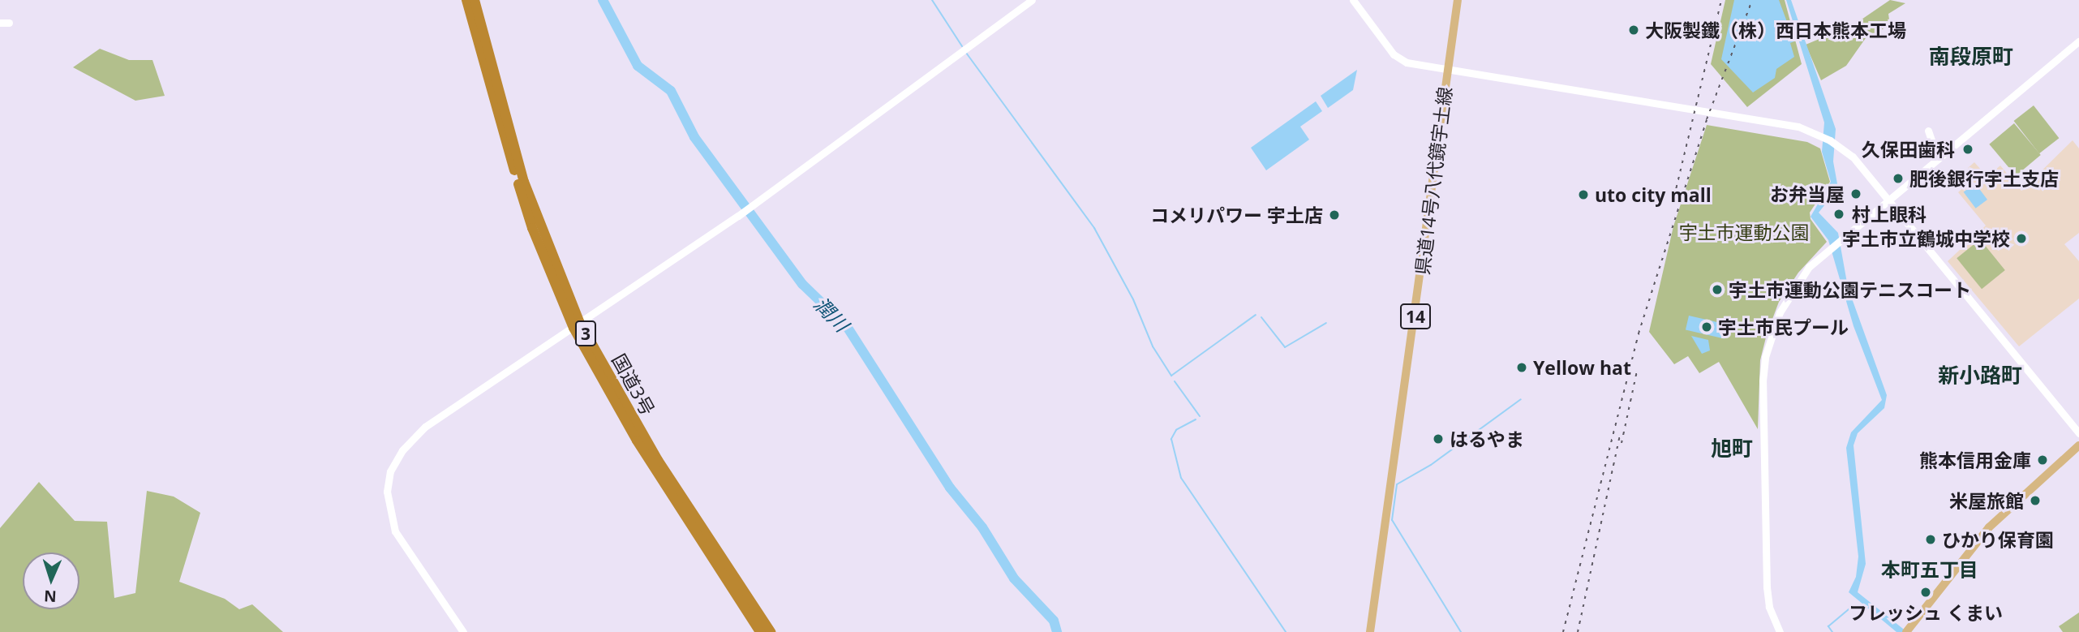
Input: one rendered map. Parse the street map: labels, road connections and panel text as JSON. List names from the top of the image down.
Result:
{
  "streets": {
    "highway": ["3", "国道3号"],
    "main road": ["県道14号八代鏡宇土線", "14"]
  },
  "districts": [
    "南段原町",
    "新小路町",
    "旭町",
    "本町五丁目"
  ],
  "water": ["潤川"],
  "parks": ["宇土市運動公園"],
  "places": [
    "大阪製鐵（株）西日本熊本工場",
    "久保田歯科",
    "肥後銀行宇土支店",
    "お弁当屋",
    "uto city mall",
    "村上眼科",
    "コメリパワー 宇土店",
    "宇土市立鶴城中学校",
    "宇土市運動公園テニスコート",
    "宇土市民プール",
    "Yellow hat",
    "はるやま",
    "熊本信用金庫",
    "米屋旅館",
    "ひかり保育園",
    "フレッシュ くまい"
  ],
  "north": "bottom"
}
